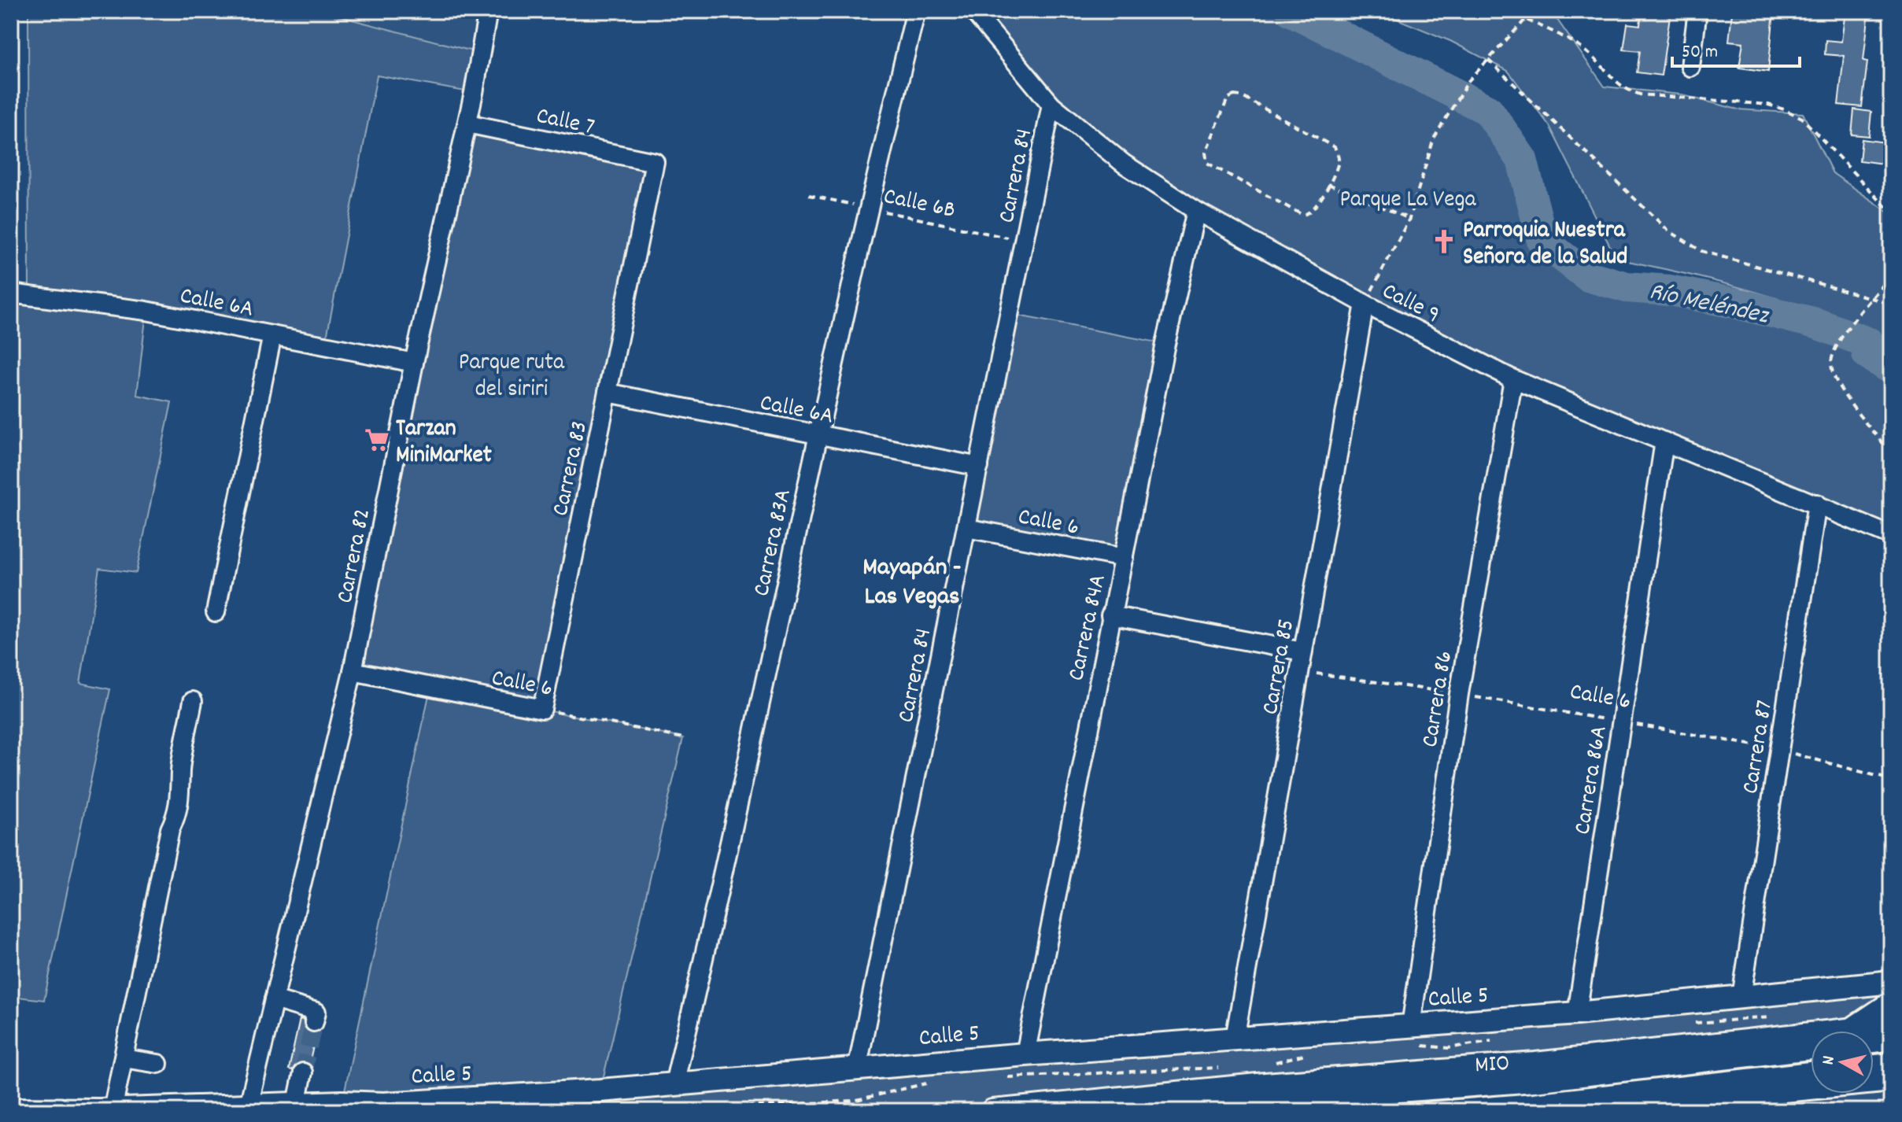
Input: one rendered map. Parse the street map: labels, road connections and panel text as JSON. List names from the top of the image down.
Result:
{
  "streets": {
    "main road": ["Calle 5"],
    "street": [
      "Calle 7",
      "Carrera 84",
      "Calle 6A",
      "Calle 9",
      "Carrera 83",
      "Calle 6",
      "Carrera 83A",
      "Carrera 82",
      "Carrera 84A",
      "Carrera 85",
      "Carrera 86",
      "Carrera 87",
      "Carrera 86A",
      "MIO"
    ],
    "path": ["Calle 6B"]
  },
  "crossings": [
    ["Calle 7", "Carrera 83"],
    ["Calle 7", "Carrera 82"],
    ["Carrera 84", "Calle 6B"],
    ["Carrera 84", "Calle 6A"],
    ["Carrera 84", "Calle 9"],
    ["Carrera 84", "Calle 6"],
    ["Carrera 84", "Calle 5"],
    ["Calle 6B", "Carrera 83A"],
    ["Calle 6A", "Carrera 83"],
    ["Calle 6A", "Carrera 83A"],
    ["Calle 6A", "Carrera 82"],
    ["Calle 9", "Carrera 84A"],
    ["Calle 9", "Carrera 85"],
    ["Calle 9", "Carrera 86"],
    ["Calle 9", "Carrera 87"],
    ["Calle 9", "Carrera 86A"],
    ["Carrera 83", "Calle 6"],
    ["Calle 6", "Carrera 82"],
    ["Calle 6", "Carrera 84A"],
    ["Calle 6", "Carrera 85"],
    ["Calle 6", "Carrera 86"],
    ["Calle 6", "Carrera 87"],
    ["Calle 6", "Carrera 86A"],
    ["Carrera 83A", "Calle 5"],
    ["Carrera 82", "Calle 5"],
    ["Carrera 84A", "Calle 5"],
    ["Carrera 85", "Calle 5"],
    ["Carrera 86", "Calle 5"],
    ["Carrera 87", "Calle 5"],
    ["Carrera 86A", "Calle 5"]
  ],
  "districts": ["Mayapán - Las Vegas"],
  "water": ["Río Meléndez"],
  "parks": ["Parque La Vega", "Parque ruta del siriri"],
  "places": {
    "church": ["Parroquia Nuestra Señora de la Salud"],
    "supermarket": ["Tarzan MiniMarket"]
  },
  "scale_bar": "50 m",
  "north": "left"
}
